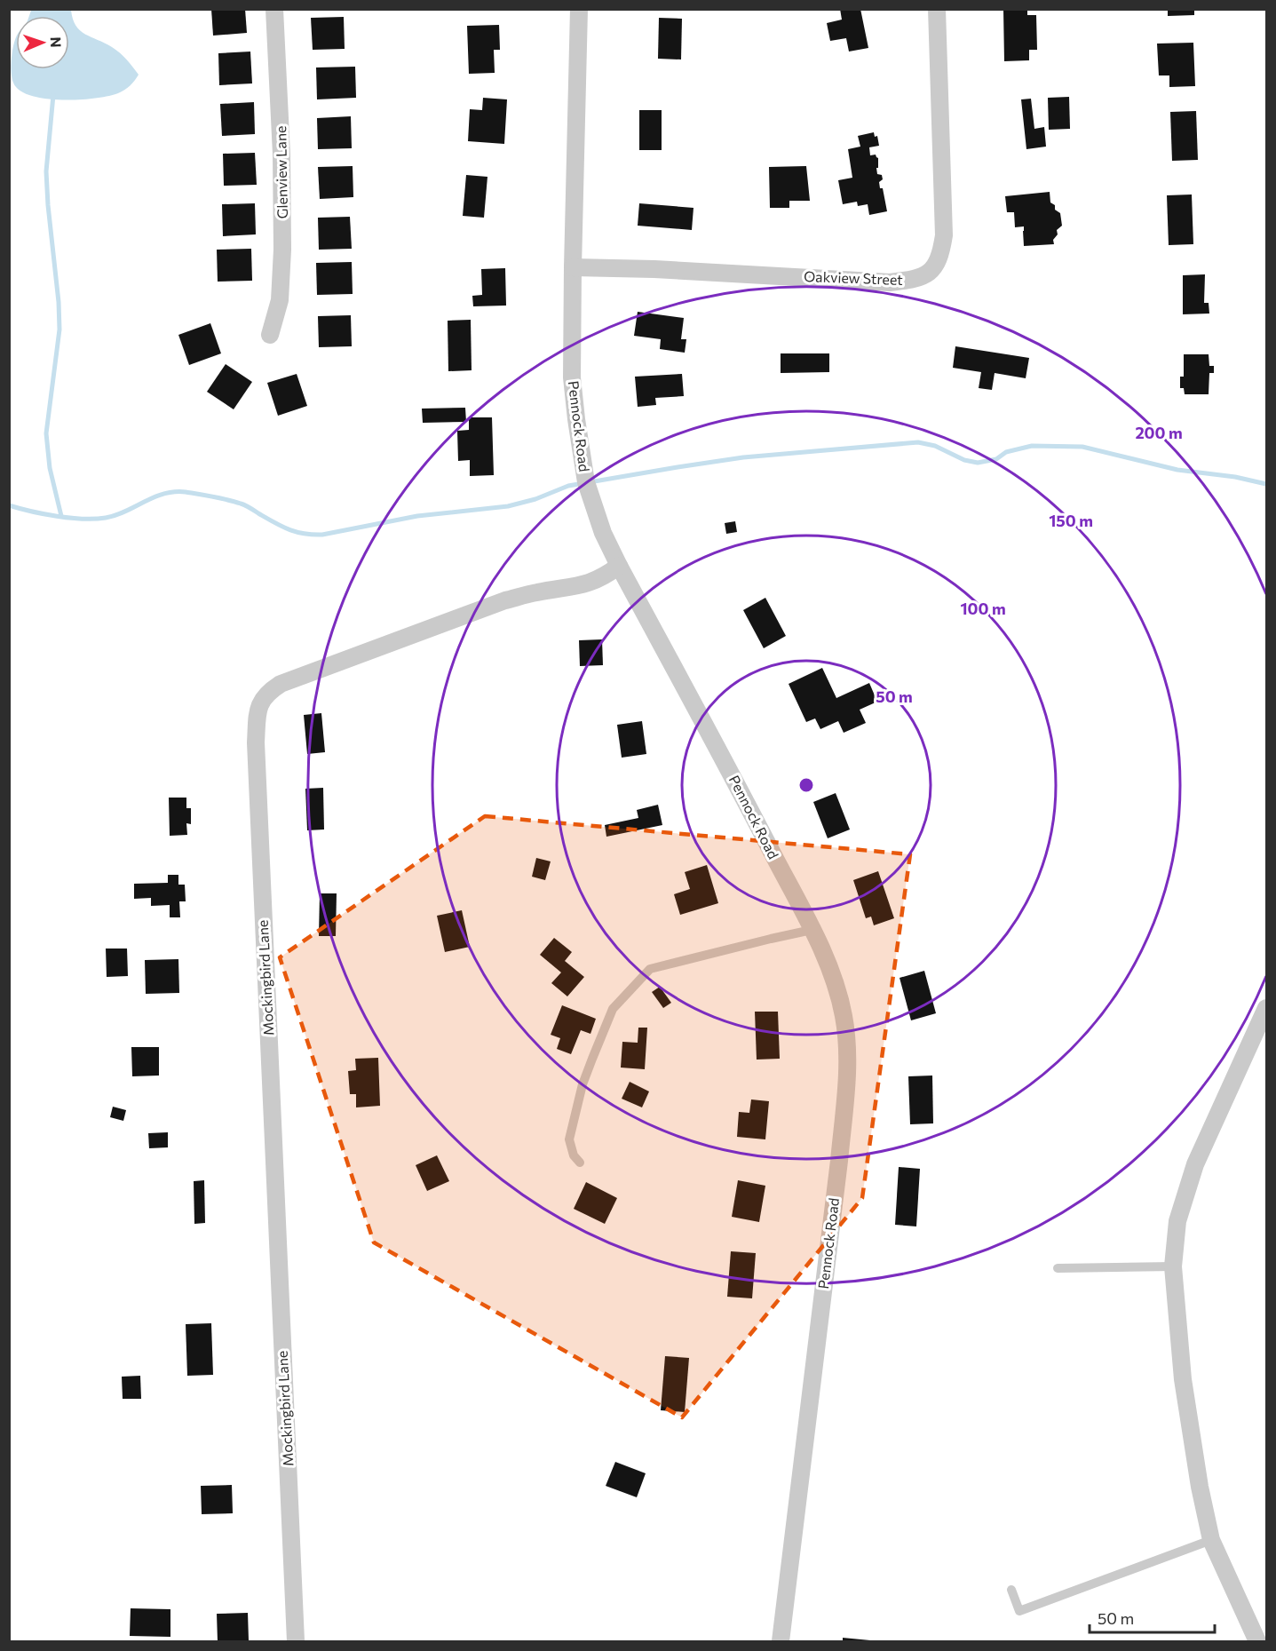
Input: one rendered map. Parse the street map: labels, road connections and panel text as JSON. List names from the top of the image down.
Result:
{
  "streets": {
    "street": [
      "Glenview Lane",
      "Oakview Street",
      "Pennock Road",
      "Mockingbird Lane"
    ]
  },
  "crossings": [
    ["Oakview Street", "Pennock Road"],
    ["Pennock Road", "Mockingbird Lane"]
  ],
  "scale_bar": "50 m",
  "north": "right",
  "rings": [
    "200 m",
    "150 m",
    "100 m",
    "50 m"
  ]
}
